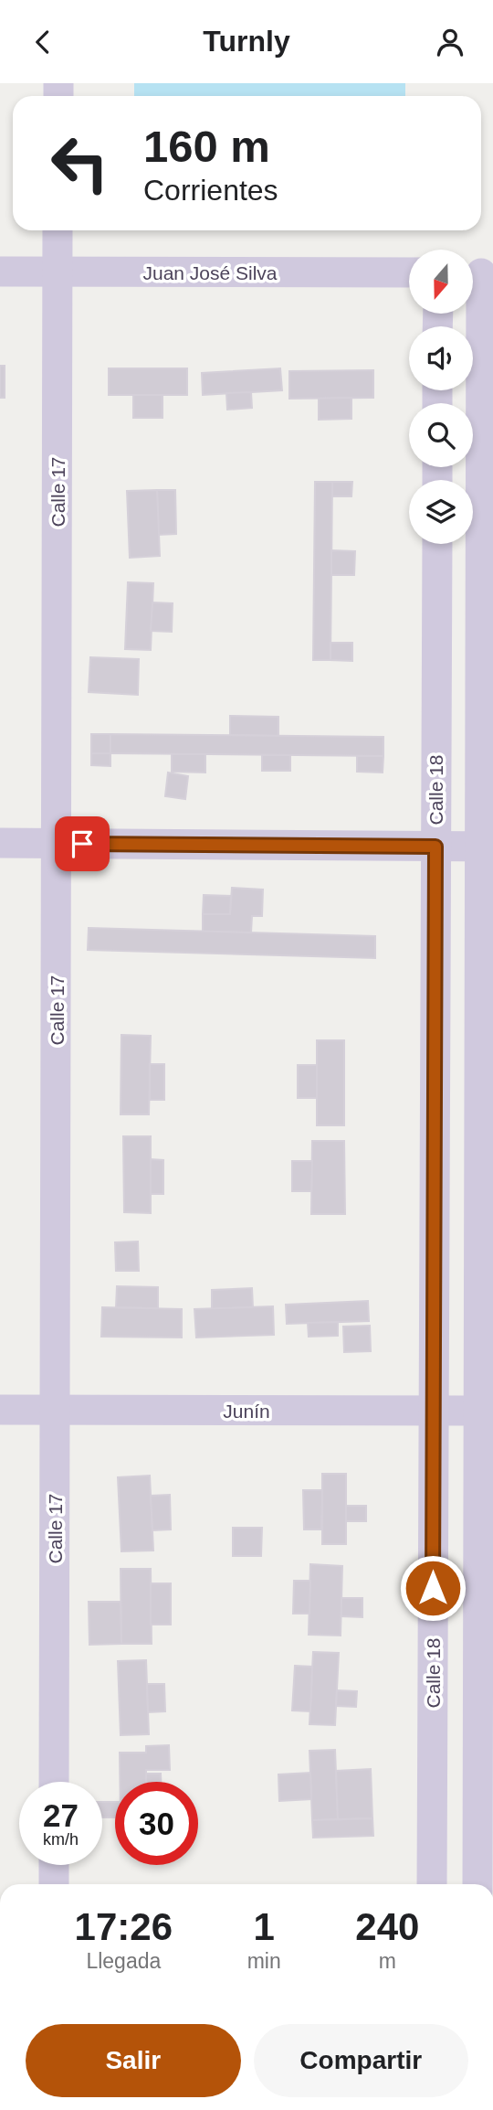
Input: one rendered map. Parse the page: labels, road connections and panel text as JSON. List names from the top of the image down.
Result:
{
  "streets": {
    "street": [
      "Juan José Silva",
      "Calle 17",
      "Calle 18",
      "Junín"
    ]
  },
  "crossings": [
    ["Juan José Silva", "Calle 17"],
    ["Calle 17", "Junín"],
    ["Calle 18", "Junín"]
  ],
  "north": "bottom",
  "page": {
    "header": "Turnly",
    "turn": ["160 m", "Corrientes"],
    "speed": "27 km/h",
    "limit": "30",
    "eta": [
      "17:26",
      "Llegada",
      "1",
      "min",
      "240",
      "m"
    ],
    "buttons": ["Salir", "Compartir"]
  }
}
